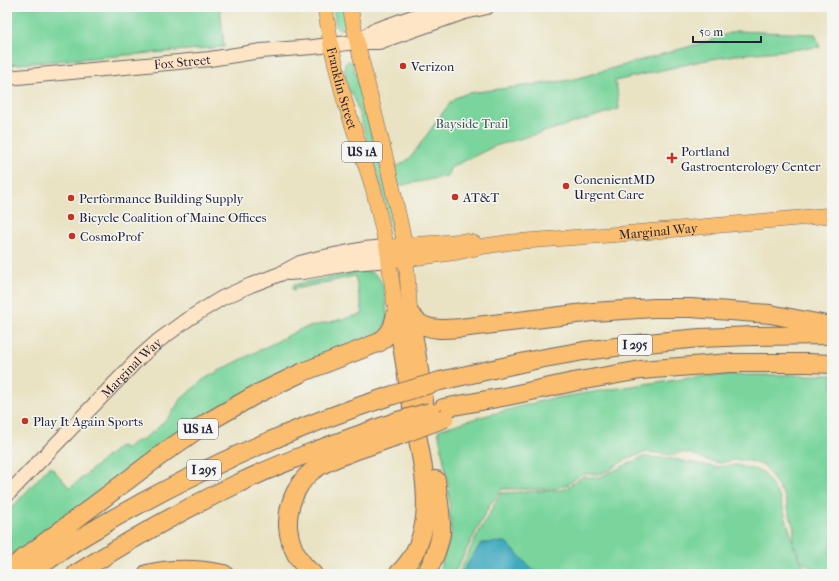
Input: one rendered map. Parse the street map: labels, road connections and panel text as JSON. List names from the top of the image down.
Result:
{
  "streets": {
    "highway": ["US 1A", "I 295"],
    "main road": ["Franklin Street", "Marginal Way"],
    "street": ["Fox Street"]
  },
  "crossings": [
    ["Fox Street", "Franklin Street"],
    ["Franklin Street", "US 1A"],
    ["Franklin Street", "Marginal Way"],
    ["US 1A", "Marginal Way"]
  ],
  "parks": ["Bayside Trail"],
  "places": {
    "other": [
      "Verizon",
      "ConenientMD Urgent Care",
      "AT&T",
      "Performance Building Supply",
      "Bicycle Coalition of Maine Offices",
      "CosmoProf",
      "Play It Again Sports"
    ],
    "health": ["Portland Gastroenterology Center"]
  },
  "scale_bar": "50 m"
}
